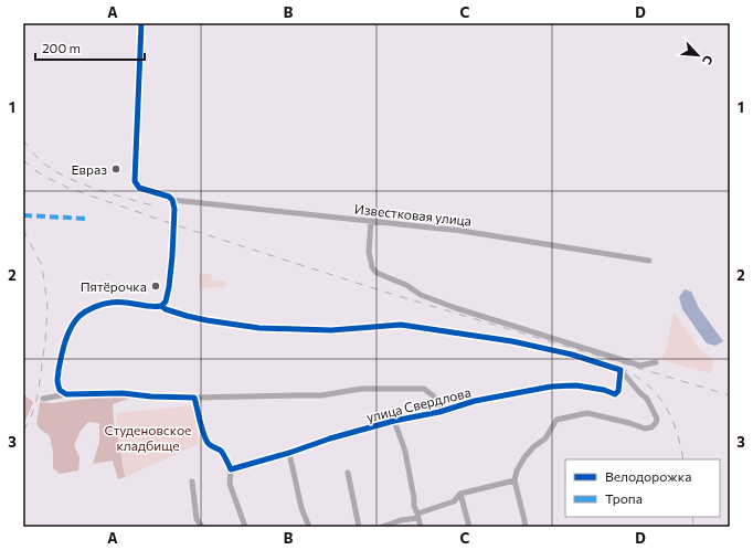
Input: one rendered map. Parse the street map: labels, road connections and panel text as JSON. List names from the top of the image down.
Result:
{
  "streets": {
    "street": ["Известковая улица", "улица Свердлова"]
  },
  "parks": ["Студеновское кладбище"],
  "places": ["Евраз", "Пятёрочка"],
  "legend": ["Велодорожка", "Тропа"],
  "scale_bar": "200 m",
  "north": "bottom right",
  "grid": {
    "columns": [
      "A",
      "B",
      "C",
      "D"
    ],
    "rows": ["1", "2", "3"]
  }
}
